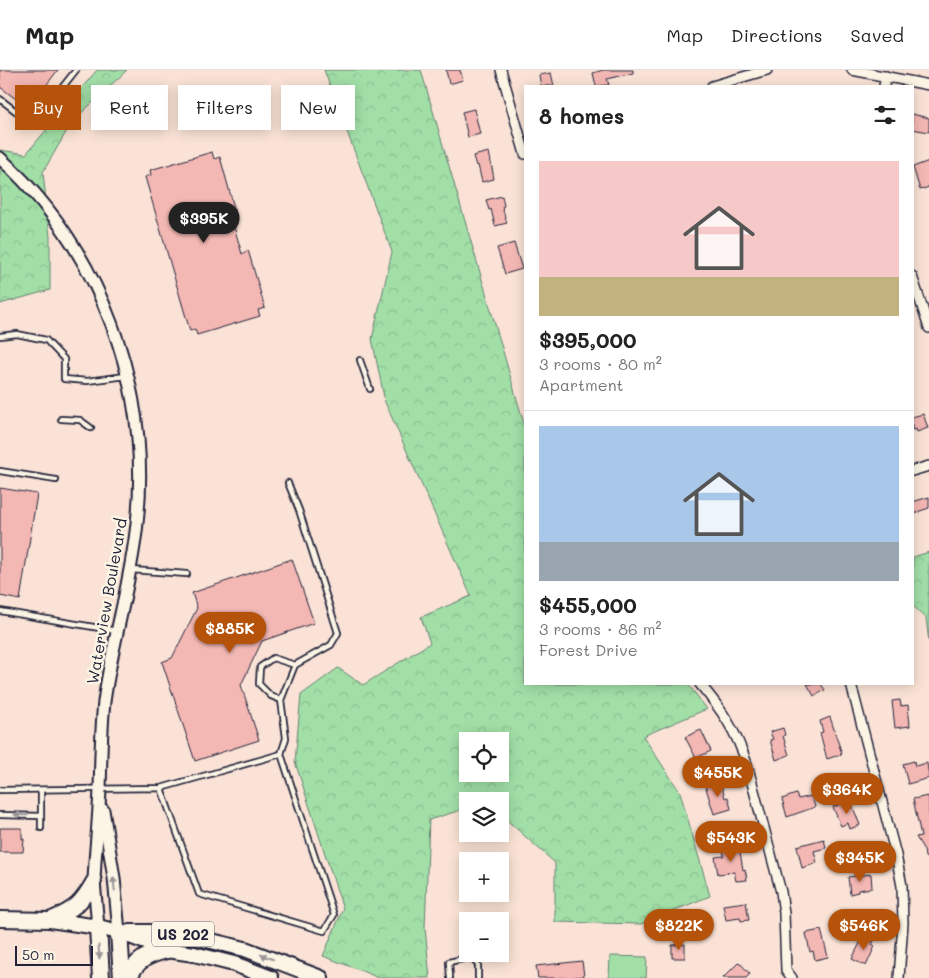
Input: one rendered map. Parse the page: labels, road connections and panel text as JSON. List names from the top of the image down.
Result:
{
  "streets": {
    "main road": ["US 202"],
    "street": ["Waterview Boulevard"]
  },
  "crossings": [
    ["Waterview Boulevard", "US 202"]
  ],
  "scale_bar": "50 m",
  "page": {
    "header": "Map",
    "nav": ["Map", "Directions", "Saved"],
    "chip": [
      "Buy",
      "Rent",
      "Filters",
      "New"
    ],
    "heading": "8 homes",
    "list": [
      {
        "name": "$395,000",
        "note": "3 rooms · 80 m² · Apartment"
      },
      {
        "name": "$455,000",
        "note": "3 rooms · 86 m² · Forest Drive"
      }
    ],
    "price": [
      "$395K",
      "$885K",
      "$455K",
      "$364K",
      "$543K",
      "$345K",
      "$822K",
      "$546K"
    ],
    "map_buttons": ["+", "−"],
    "scale": "50 m"
  }
}
